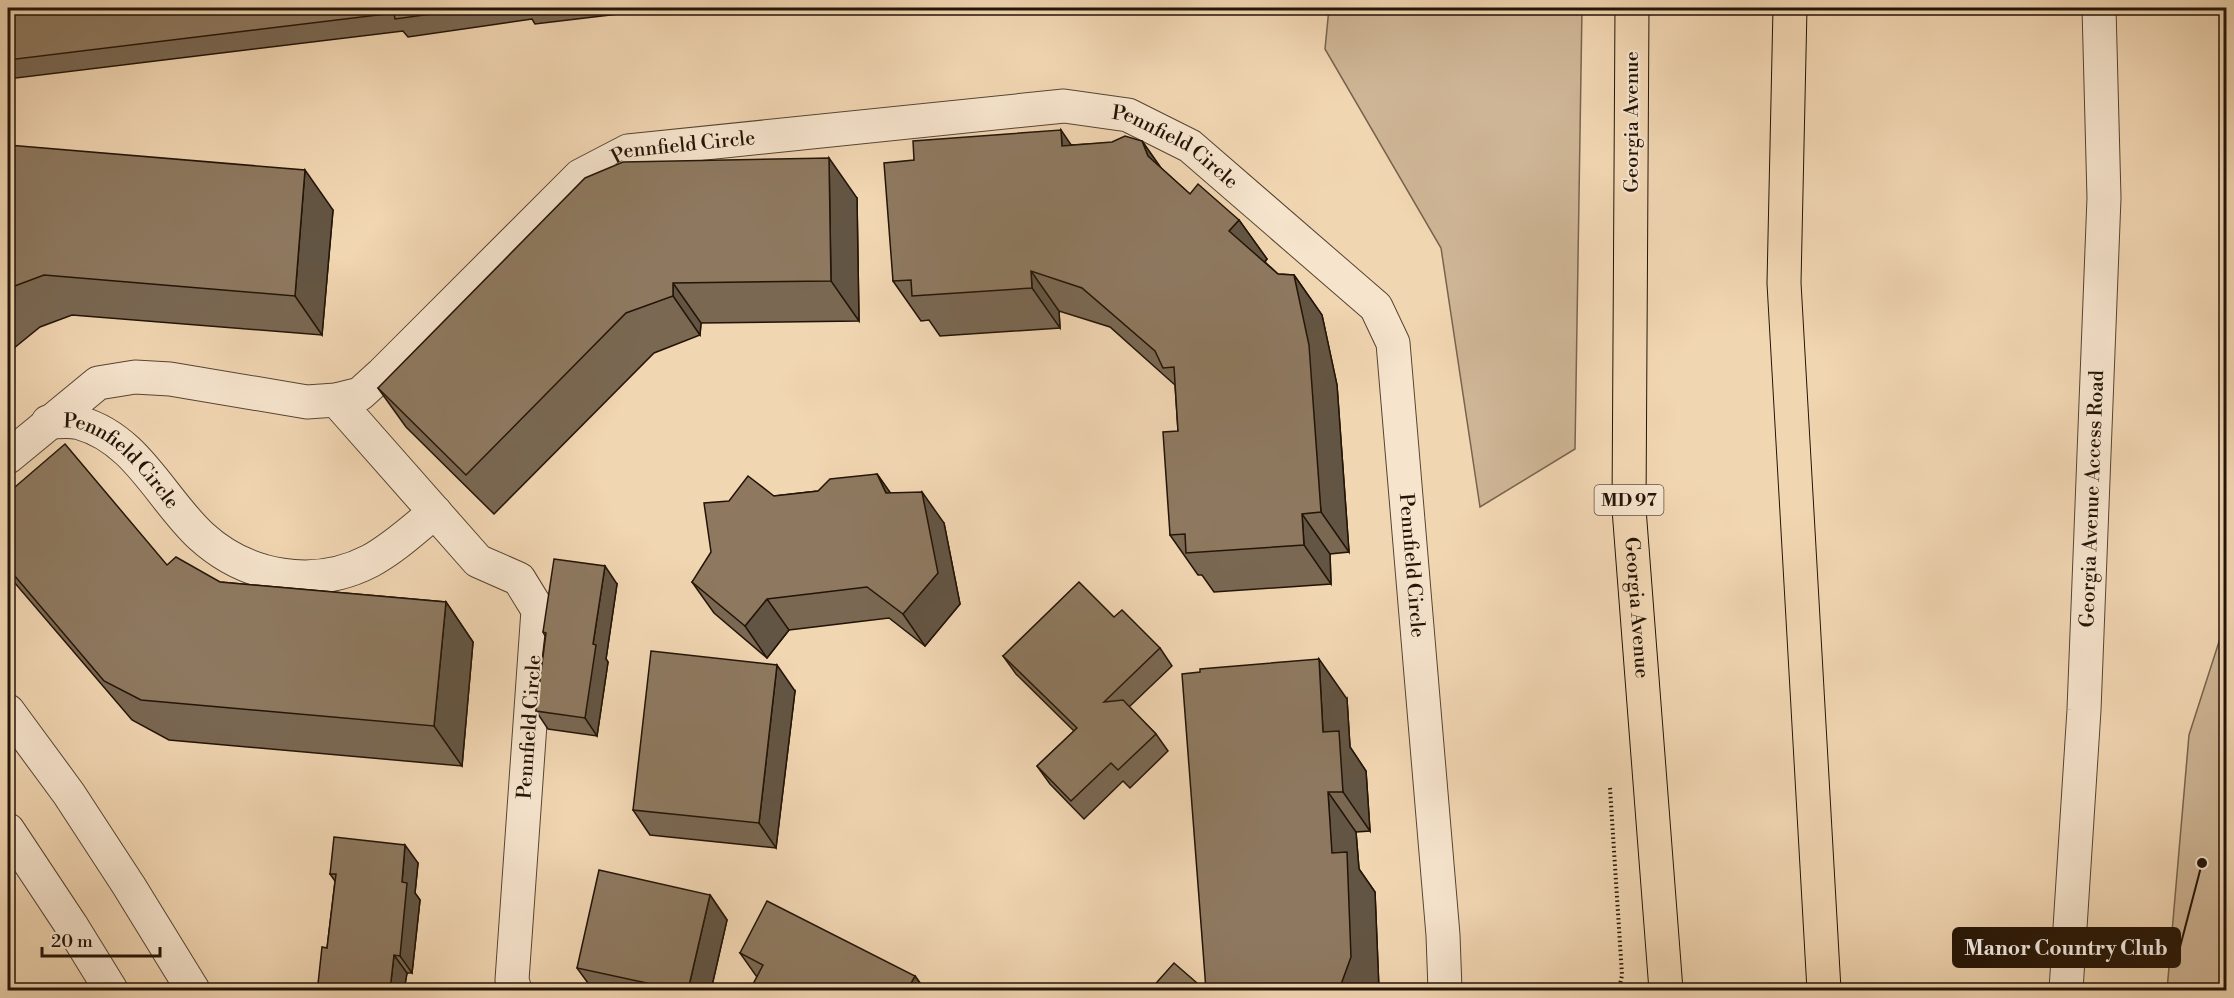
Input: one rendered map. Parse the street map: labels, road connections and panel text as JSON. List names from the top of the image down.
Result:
{
  "streets": {
    "main road": ["Georgia Avenue", "MD 97"],
    "street": ["Pennfield Circle", "Georgia Avenue Access Road"]
  },
  "places": ["Manor Country Club"],
  "scale_bar": "20 m"
}
